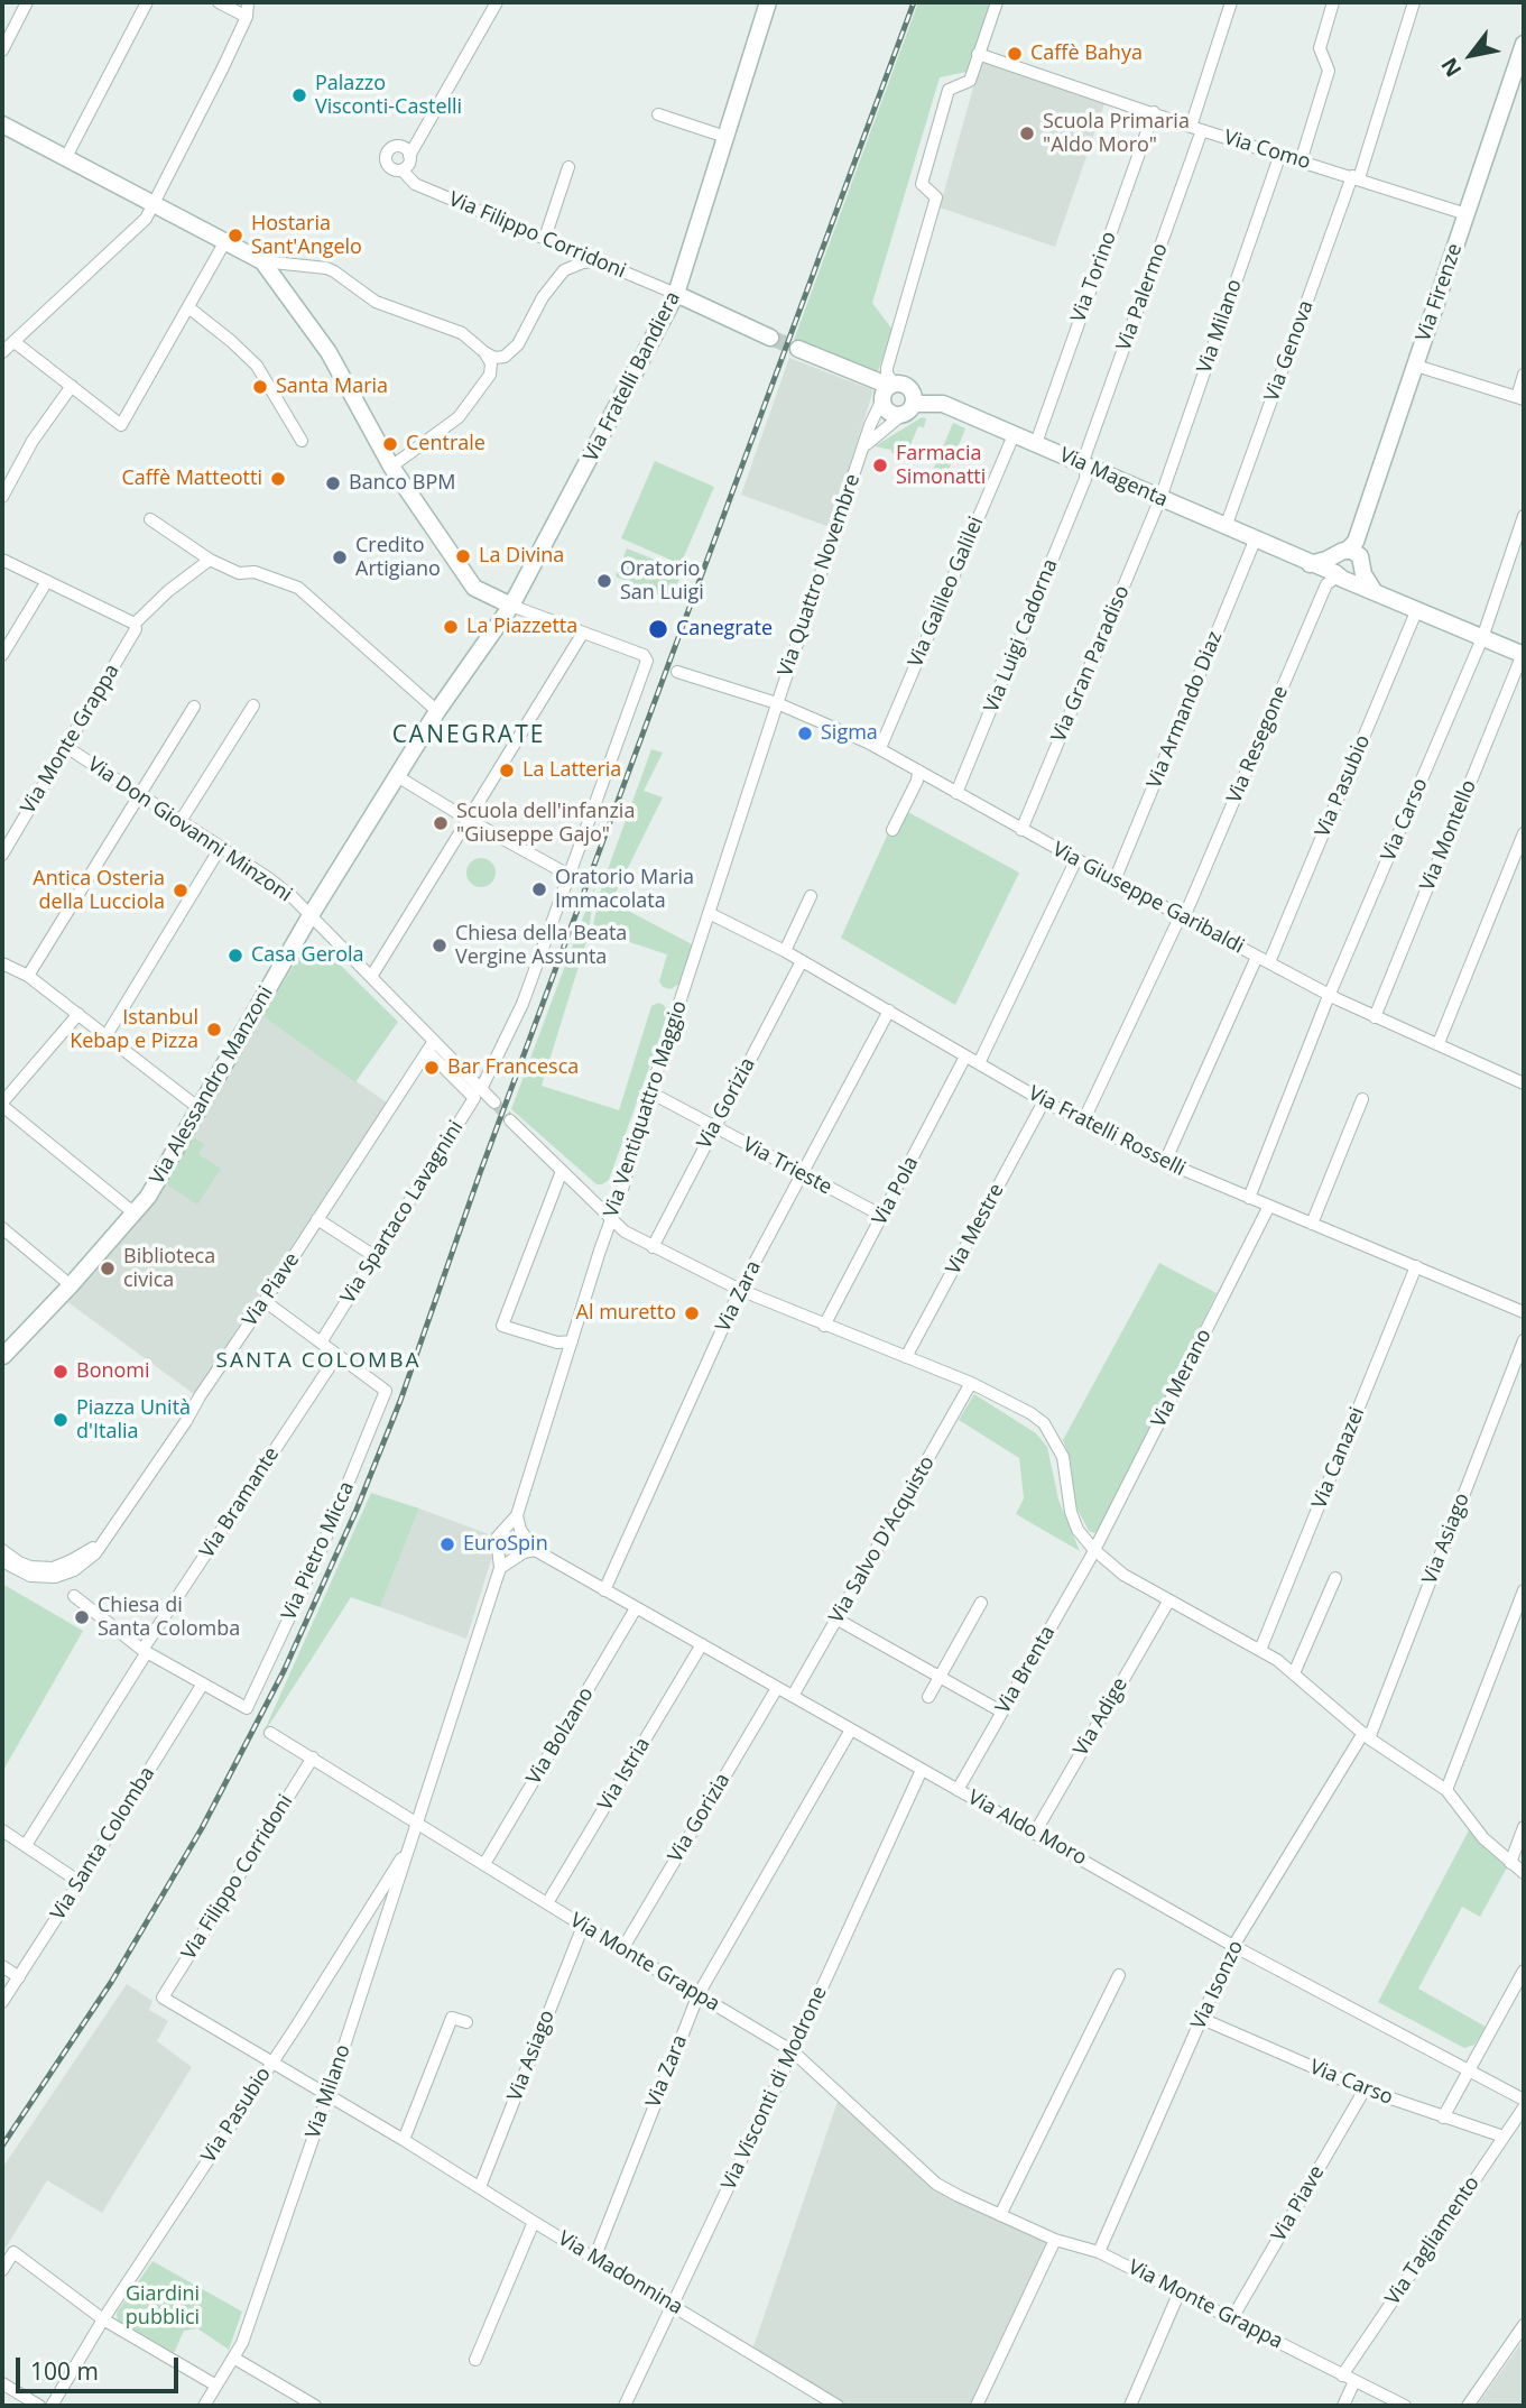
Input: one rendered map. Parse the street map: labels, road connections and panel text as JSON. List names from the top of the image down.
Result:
{
  "streets": {
    "street": [
      "Via Como",
      "Via Filippo Corridoni",
      "Via Torino",
      "Via Firenze",
      "Via Palermo",
      "Via Milano",
      "Via Genova",
      "Via Fratelli Bandiera",
      "Via Magenta",
      "Via Quattro Novembre",
      "Via Galileo Galilei",
      "Via Luigi Cadorna",
      "Via Gran Paradiso",
      "Via Armando Diaz",
      "Via Monte Grappa",
      "Via Resegone",
      "Via Pasubio",
      "Via Carso",
      "Via Don Giovanni Minzoni",
      "Via Montello",
      "Via Giuseppe Garibaldi",
      "Via Alessandro Manzoni",
      "Via Gorizia",
      "Via Ventiquattro Maggio",
      "Via Fratelli Rosselli",
      "Via Trieste",
      "Via Pola",
      "Via Spartaco Lavagnini",
      "Via Mestre",
      "Via Piave",
      "Via Zara",
      "Via Merano",
      "Via Canazei",
      "Via Bramante",
      "Via Asiago",
      "Via Salvo D'Acquisto",
      "Via Pietro Micca",
      "Via Brenta",
      "Via Adige",
      "Via Bolzano",
      "Via Istria",
      "Via Aldo Moro",
      "Via Santa Colomba",
      "Via Isonzo",
      "Via Visconti di Modrone",
      "Via Tagliamento",
      "Via Madonnina"
    ]
  },
  "crossings": [
    ["Via Como", "Via Torino"],
    ["Via Como", "Via Firenze"],
    ["Via Como", "Via Palermo"],
    ["Via Como", "Via Milano"],
    ["Via Como", "Via Genova"],
    ["Via Filippo Corridoni", "Via Fratelli Bandiera"],
    ["Via Filippo Corridoni", "Via Monte Grappa"],
    ["Via Filippo Corridoni", "Via Madonnina"],
    ["Via Torino", "Via Magenta"],
    ["Via Firenze", "Via Magenta"],
    ["Via Firenze", "Via Resegone"],
    ["Via Palermo", "Via Magenta"],
    ["Via Palermo", "Via Luigi Cadorna"],
    ["Via Milano", "Via Magenta"],
    ["Via Milano", "Via Gran Paradiso"],
    ["Via Milano", "Via Monte Grappa"],
    ["Via Milano", "Via Pasubio"],
    ["Via Milano", "Via Madonnina"],
    ["Via Genova", "Via Magenta"],
    ["Via Fratelli Bandiera", "Via Alessandro Manzoni"],
    ["Via Magenta", "Via Quattro Novembre"],
    ["Via Magenta", "Via Galileo Galilei"],
    ["Via Magenta", "Via Luigi Cadorna"],
    ["Via Magenta", "Via Gran Paradiso"],
    ["Via Magenta", "Via Armando Diaz"],
    ["Via Magenta", "Via Resegone"],
    ["Via Magenta", "Via Pasubio"],
    ["Via Magenta", "Via Carso"],
    ["Via Magenta", "Via Montello"],
    ["Via Quattro Novembre", "Via Giuseppe Garibaldi"],
    ["Via Quattro Novembre", "Via Ventiquattro Maggio"],
    ["Via Galileo Galilei", "Via Giuseppe Garibaldi"],
    ["Via Luigi Cadorna", "Via Giuseppe Garibaldi"],
    ["Via Gran Paradiso", "Via Giuseppe Garibaldi"],
    ["Via Armando Diaz", "Via Giuseppe Garibaldi"],
    ["Via Monte Grappa", "Via Pasubio"],
    ["Via Monte Grappa", "Via Don Giovanni Minzoni"],
    ["Via Monte Grappa", "Via Gorizia"],
    ["Via Monte Grappa", "Via Piave"],
    ["Via Monte Grappa", "Via Zara"],
    ["Via Monte Grappa", "Via Asiago"],
    ["Via Monte Grappa", "Via Bolzano"],
    ["Via Monte Grappa", "Via Istria"],
    ["Via Monte Grappa", "Via Isonzo"],
    ["Via Monte Grappa", "Via Visconti di Modrone"],
    ["Via Monte Grappa", "Via Tagliamento"],
    ["Via Resegone", "Via Giuseppe Garibaldi"],
    ["Via Resegone", "Via Fratelli Rosselli"],
    ["Via Pasubio", "Via Giuseppe Garibaldi"],
    ["Via Pasubio", "Via Madonnina"],
    ["Via Carso", "Via Giuseppe Garibaldi"],
    ["Via Carso", "Via Fratelli Rosselli"],
    ["Via Carso", "Via Piave"],
    ["Via Carso", "Via Isonzo"],
    ["Via Carso", "Via Tagliamento"],
    ["Via Don Giovanni Minzoni", "Via Alessandro Manzoni"],
    ["Via Don Giovanni Minzoni", "Via Spartaco Lavagnini"],
    ["Via Don Giovanni Minzoni", "Via Piave"],
    ["Via Montello", "Via Giuseppe Garibaldi"],
    ["Via Giuseppe Garibaldi", "Via Ventiquattro Maggio"],
    ["Via Gorizia", "Via Fratelli Rosselli"],
    ["Via Gorizia", "Via Trieste"],
    ["Via Gorizia", "Via Aldo Moro"],
    ["Via Ventiquattro Maggio", "Via Fratelli Rosselli"],
    ["Via Ventiquattro Maggio", "Via Trieste"],
    ["Via Fratelli Rosselli", "Via Pola"],
    ["Via Fratelli Rosselli", "Via Mestre"],
    ["Via Fratelli Rosselli", "Via Zara"],
    ["Via Fratelli Rosselli", "Via Merano"],
    ["Via Fratelli Rosselli", "Via Canazei"],
    ["Via Trieste", "Via Pola"],
    ["Via Trieste", "Via Zara"],
    ["Via Spartaco Lavagnini", "Via Piave"],
    ["Via Zara", "Via Aldo Moro"],
    ["Via Zara", "Via Madonnina"],
    ["Via Merano", "Via Brenta"],
    ["Via Bramante", "Via Pietro Micca"],
    ["Via Asiago", "Via Isonzo"],
    ["Via Asiago", "Via Madonnina"],
    ["Via Salvo D'Acquisto", "Via Aldo Moro"],
    ["Via Pietro Micca", "Via Santa Colomba"],
    ["Via Brenta", "Via Aldo Moro"],
    ["Via Adige", "Via Aldo Moro"],
    ["Via Bolzano", "Via Aldo Moro"],
    ["Via Istria", "Via Aldo Moro"],
    ["Via Aldo Moro", "Via Isonzo"],
    ["Via Aldo Moro", "Via Visconti di Modrone"],
    ["Via Visconti di Modrone", "Via Madonnina"]
  ],
  "districts": ["CANEGRATE", "SANTA COLOMBA"],
  "parks": ["Giardini pubblici"],
  "places": [
    "Caffè Bahya",
    "Palazzo Visconti-Castelli",
    "Scuola Primaria \"Aldo Moro\"",
    "Hostaria Sant'Angelo",
    "Santa Maria",
    "Centrale",
    "Farmacia Simonatti",
    "Caffè Matteotti",
    "Banco BPM",
    "La Divina",
    "Credito Artigiano",
    "Oratorio San Luigi",
    "La Piazzetta",
    "Canegrate",
    "Sigma",
    "La Latteria",
    "Scuola dell'infanzia \"Giuseppe Gajo\"",
    "Oratorio Maria Immacolata",
    "Antica Osteria della Lucciola",
    "Chiesa della Beata Vergine Assunta",
    "Casa Gerola",
    "Istanbul Kebap e Pizza",
    "Bar Francesca",
    "Biblioteca civica",
    "Al muretto",
    "Bonomi",
    "Piazza Unità d'Italia",
    "EuroSpin",
    "Chiesa di Santa Colomba"
  ],
  "scale_bar": "100 m",
  "north": "bottom left"
}
